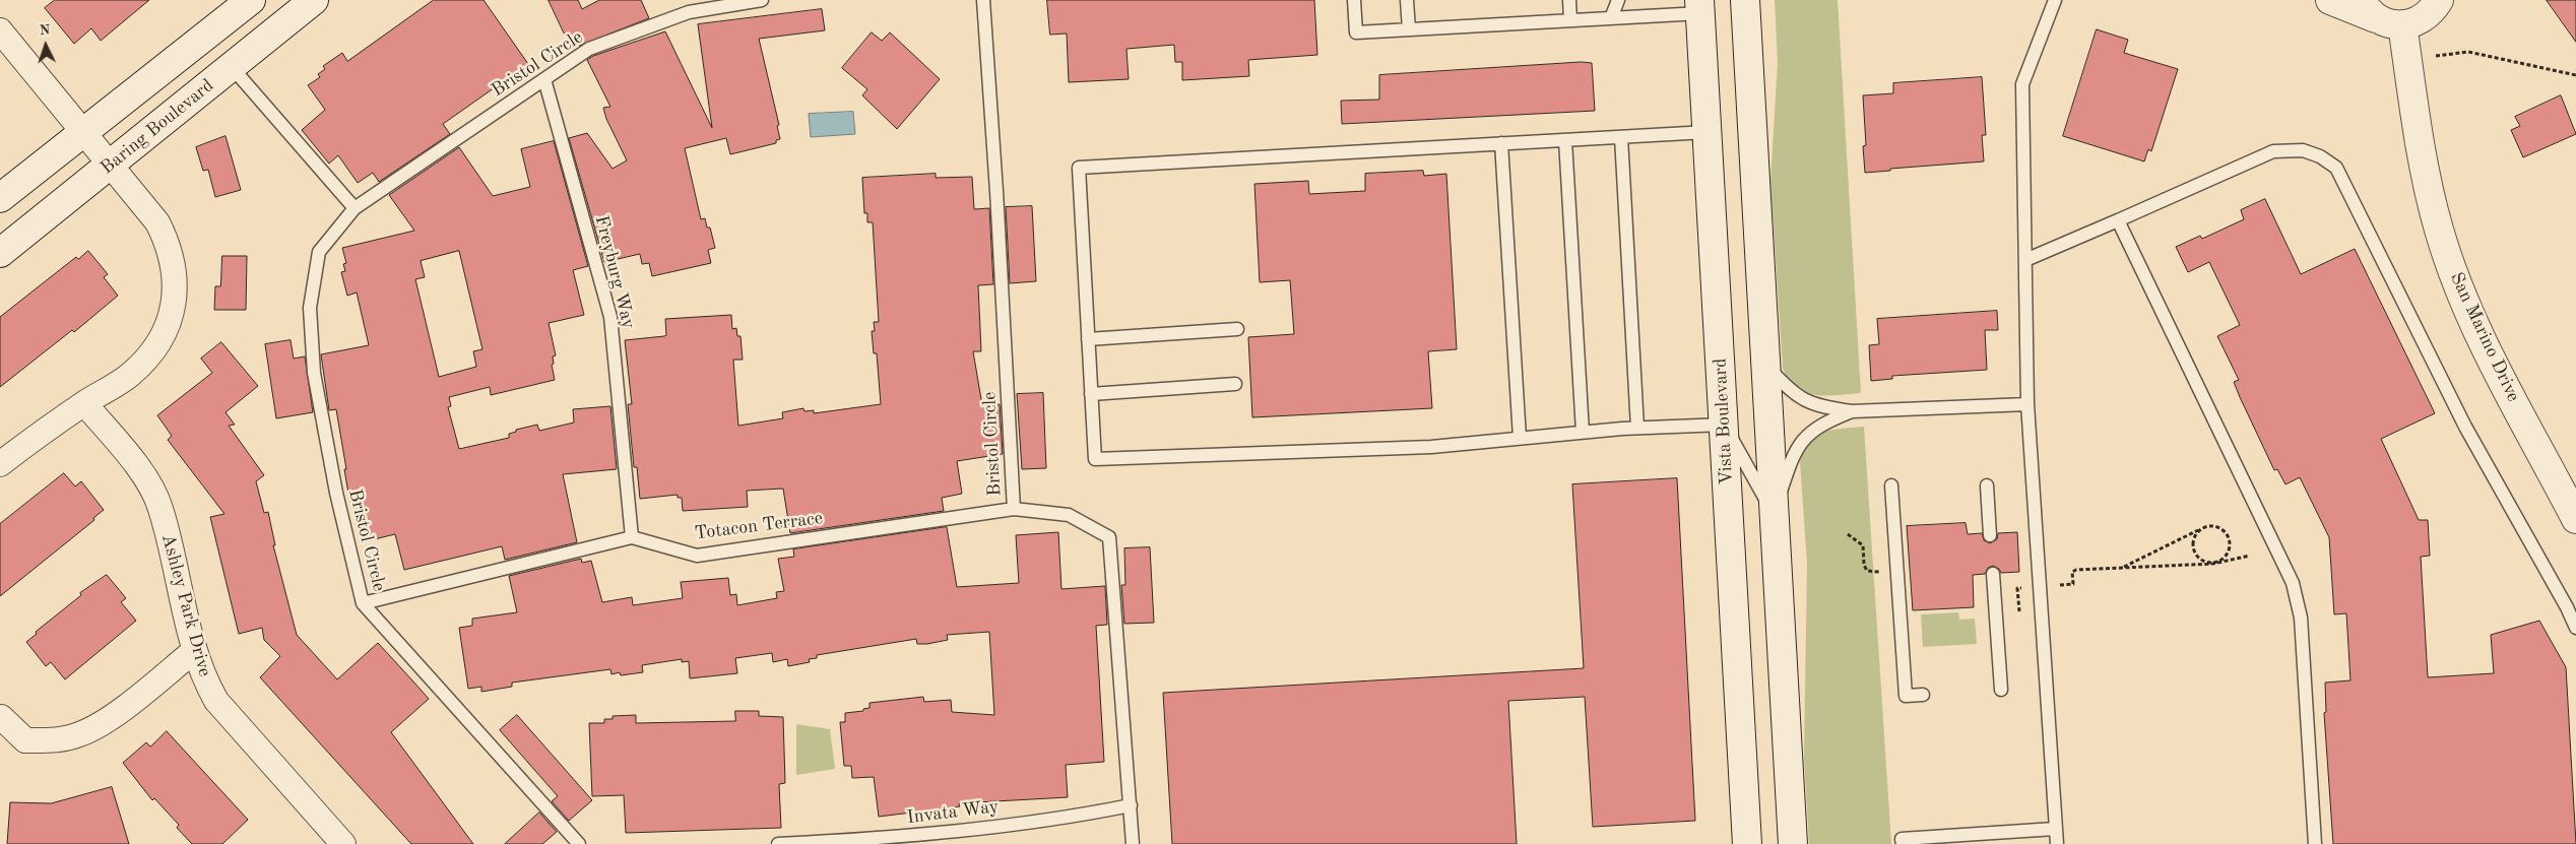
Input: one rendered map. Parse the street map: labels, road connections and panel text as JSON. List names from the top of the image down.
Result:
{
  "streets": {
    "main road": ["Baring Boulevard", "San Marino Drive", "Vista Boulevard"],
    "street": ["Ashley Park Drive"],
    "lane": [
      "Bristol Circle",
      "Freyburg Way",
      "Totacon Terrace",
      "Invata Way"
    ]
  },
  "crossings": [
    ["Bristol Circle", "Freyburg Way"],
    ["Bristol Circle", "Totacon Terrace"],
    ["Bristol Circle", "Invata Way"],
    ["Freyburg Way", "Totacon Terrace"]
  ],
  "north": "top"
}
